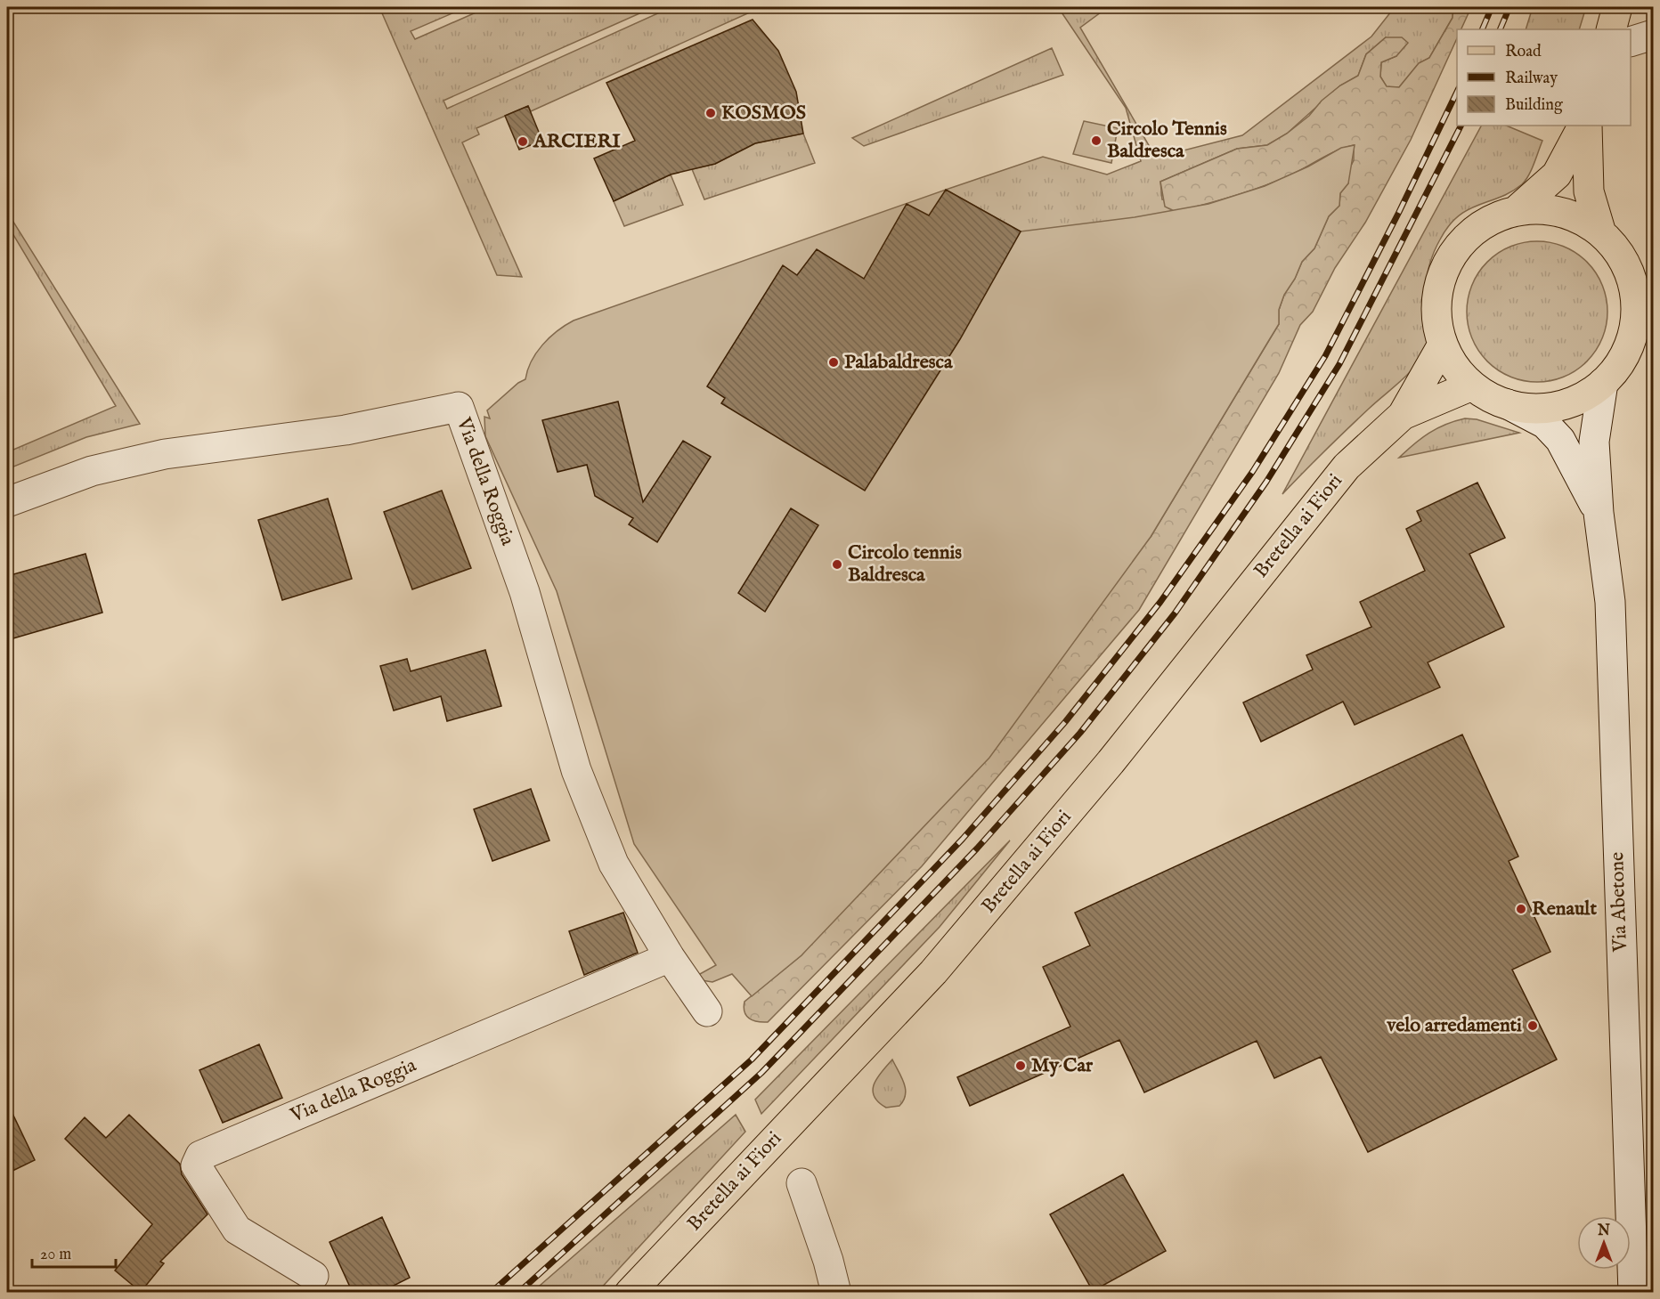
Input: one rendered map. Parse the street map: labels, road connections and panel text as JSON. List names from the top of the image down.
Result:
{
  "streets": {
    "main road": ["Bretella ai Fiori"],
    "street": ["Via della Roggia", "Via Abetone"]
  },
  "places": [
    "KOSMOS",
    "Circolo Tennis Baldresca",
    "ARCIERI",
    "Palabaldresca",
    "Circolo tennis Baldresca",
    "Renault",
    "velo arredamenti",
    "My Car"
  ],
  "legend": ["Road", "Railway", "Building"],
  "scale_bar": "20 m",
  "north": "top"
}
